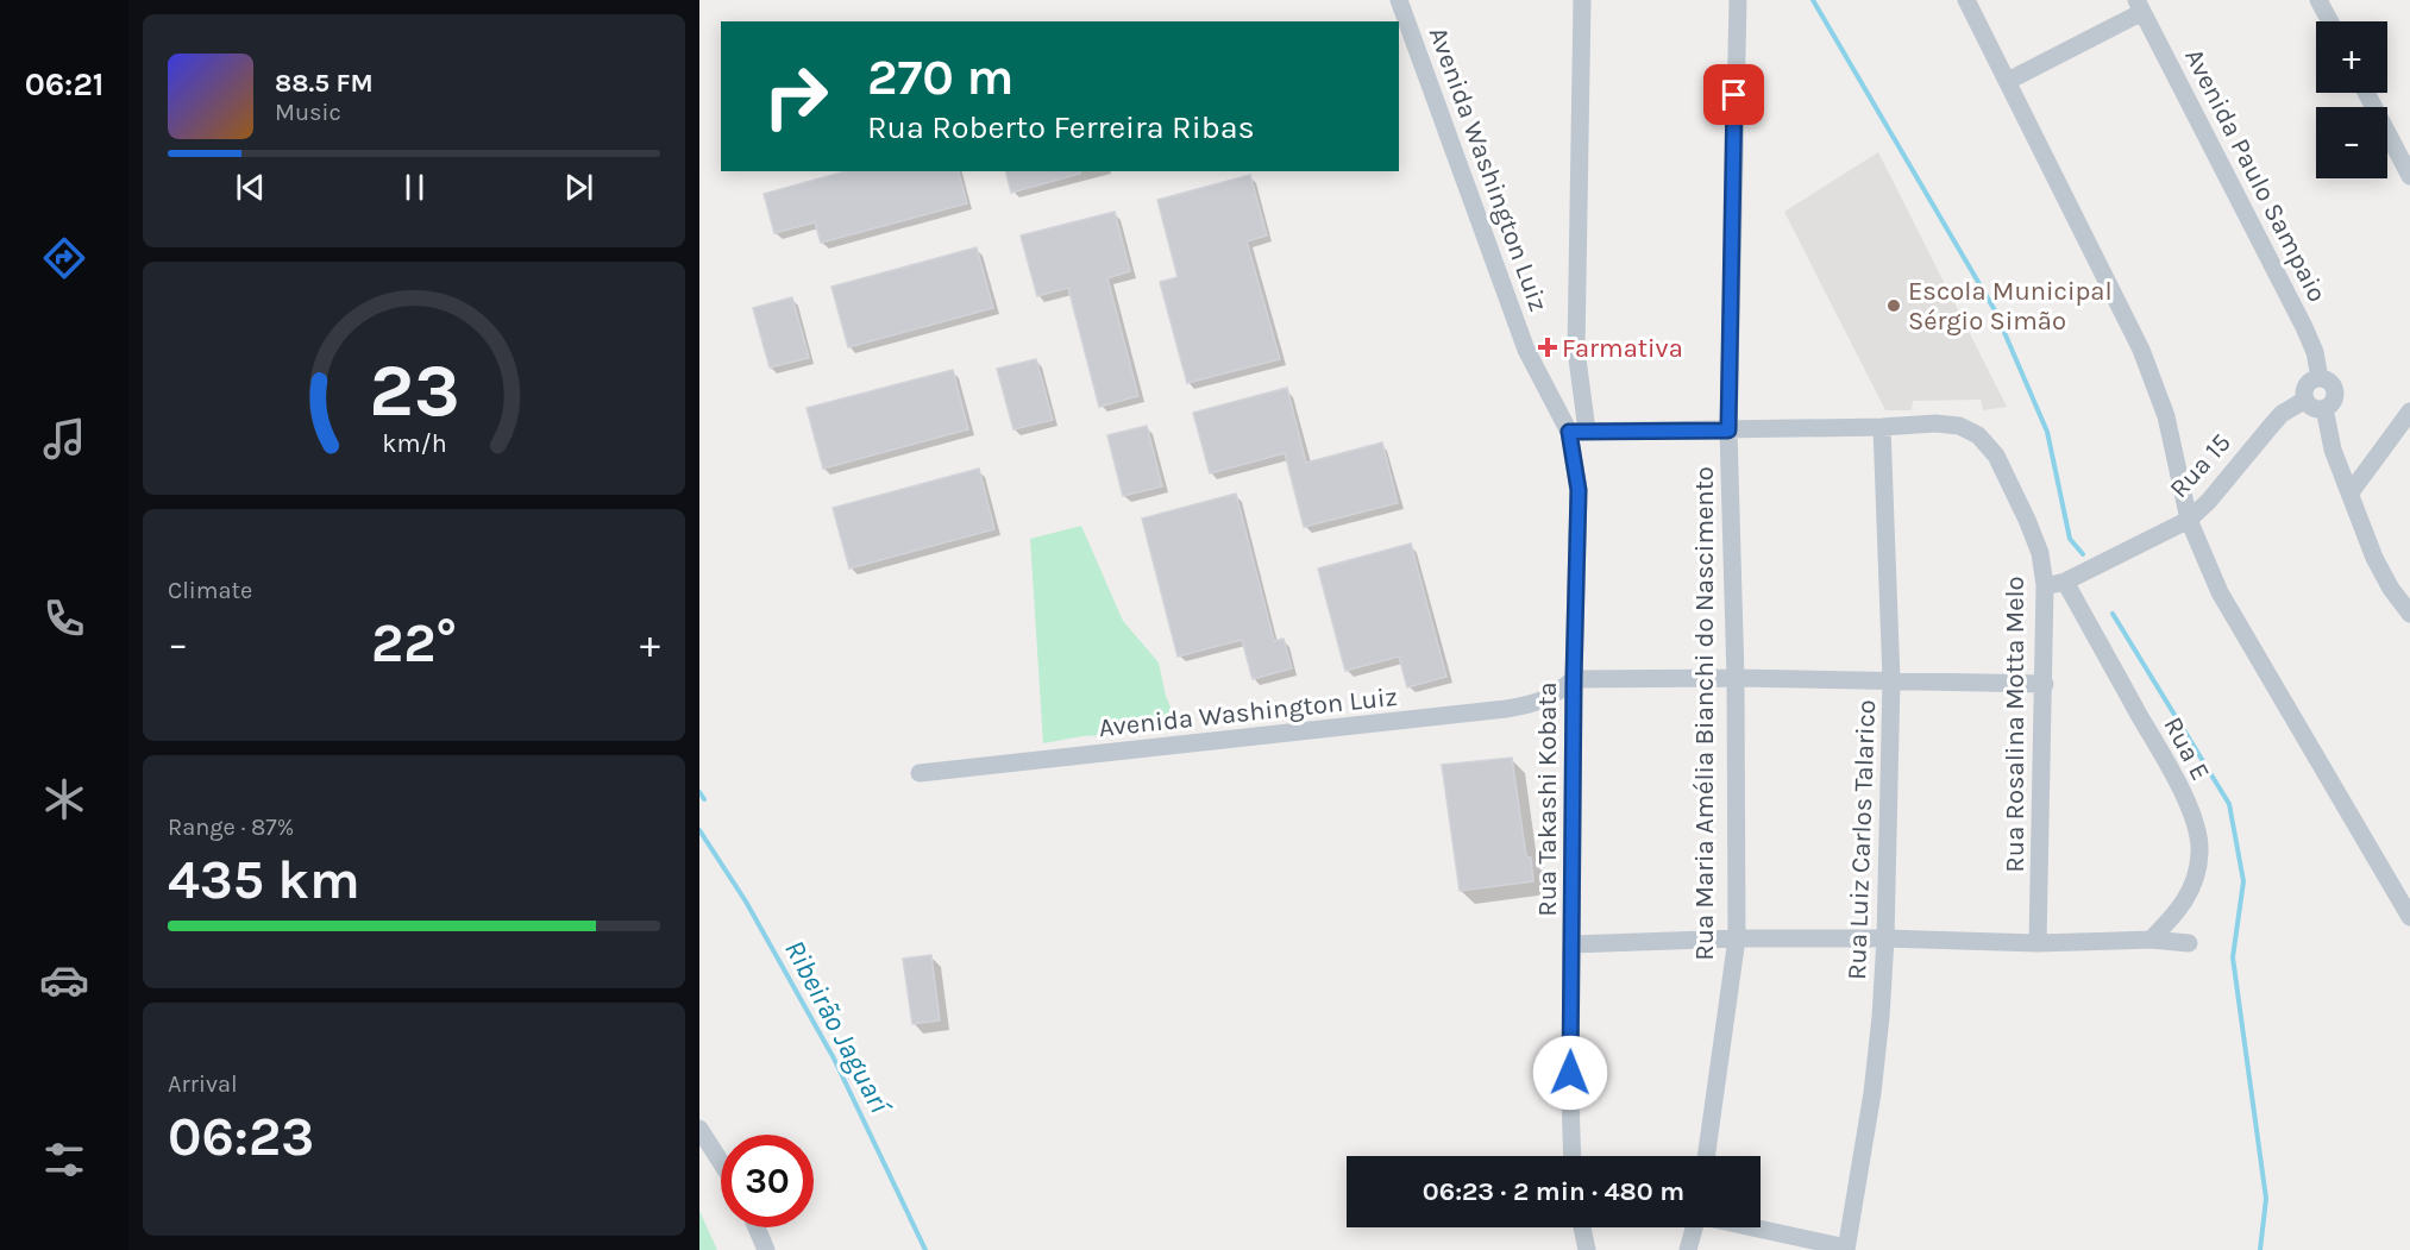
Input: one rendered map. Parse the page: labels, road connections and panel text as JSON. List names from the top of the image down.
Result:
{
  "streets": {
    "street": [
      "Avenida Washington Luiz",
      "Avenida Paulo Sampaio",
      "Rua 15",
      "Rua Maria Amélia Bianchi do Nascimento",
      "Rua Rosalina Motta Melo",
      "Rua E",
      "Rua Takashi Kobata",
      "Rua Luiz Carlos Talarico"
    ]
  },
  "crossings": [
    ["Avenida Washington Luiz", "Rua Takashi Kobata"],
    ["Avenida Paulo Sampaio", "Rua 15"],
    ["Rua 15", "Rua Rosalina Motta Melo"],
    ["Rua 15", "Rua E"],
    ["Rua Rosalina Motta Melo", "Rua Luiz Carlos Talarico"]
  ],
  "water": ["Ribeirão Jaguarí"],
  "places": {
    "other": ["Escola Municipal Sérgio Simão"],
    "health": ["Farmativa"]
  },
  "page": {
    "tabs": "06:21",
    "map_buttons": ["+", "−"],
    "turn": ["270 m", "Rua Roberto Ferreira Ribas"],
    "song": ["88.5 FM", "Music"],
    "tile": [
      "Climate",
      ["Range · 87%", "435 km"],
      ["Arrival", "06:23"]
    ],
    "heat": ["−", "22°", "+"],
    "limit": "30",
    "trip": "06:23 · 2 min · 480 m",
    "gauge": ["23", "km/h"]
  }
}
